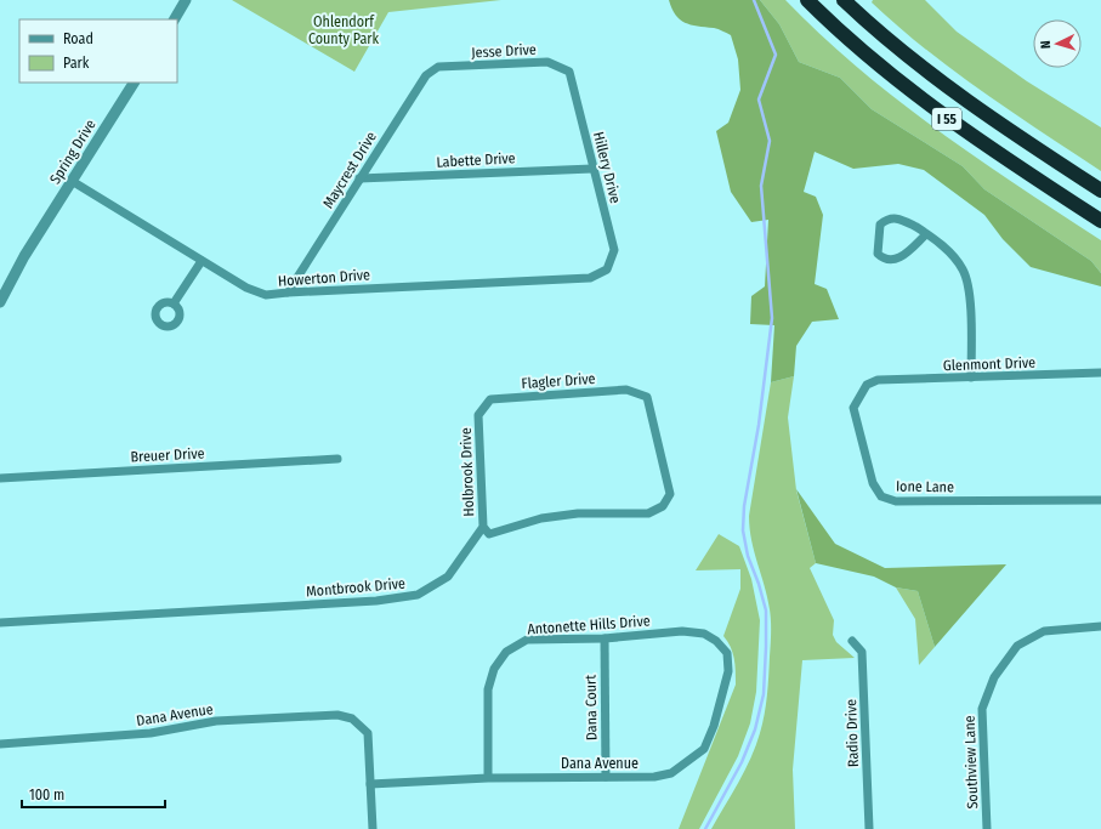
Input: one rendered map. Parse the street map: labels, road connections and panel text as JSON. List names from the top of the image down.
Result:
{
  "streets": {
    "highway": ["I 55"],
    "street": [
      "Jesse Drive",
      "Spring Drive",
      "Labette Drive",
      "Hillery Drive",
      "Maycrest Drive",
      "Howerton Drive",
      "Glenmont Drive",
      "Flagler Drive",
      "Breuer Drive",
      "Holbrook Drive",
      "Ione Lane",
      "Montbrook Drive",
      "Antonette Hills Drive",
      "Dana Court",
      "Dana Avenue",
      "Radio Drive",
      "Southview Lane"
    ]
  },
  "crossings": [
    ["Jesse Drive", "Hillery Drive"],
    ["Jesse Drive", "Maycrest Drive"],
    ["Spring Drive", "Howerton Drive"],
    ["Labette Drive", "Hillery Drive"],
    ["Labette Drive", "Maycrest Drive"],
    ["Hillery Drive", "Howerton Drive"],
    ["Maycrest Drive", "Howerton Drive"],
    ["Glenmont Drive", "Ione Lane"],
    ["Flagler Drive", "Holbrook Drive"],
    ["Flagler Drive", "Montbrook Drive"],
    ["Holbrook Drive", "Montbrook Drive"],
    ["Antonette Hills Drive", "Dana Court"],
    ["Antonette Hills Drive", "Dana Avenue"],
    ["Dana Court", "Dana Avenue"]
  ],
  "parks": ["Ohlendorf County Park"],
  "legend": ["Road", "Park"],
  "scale_bar": "100 m",
  "north": "left"
}
